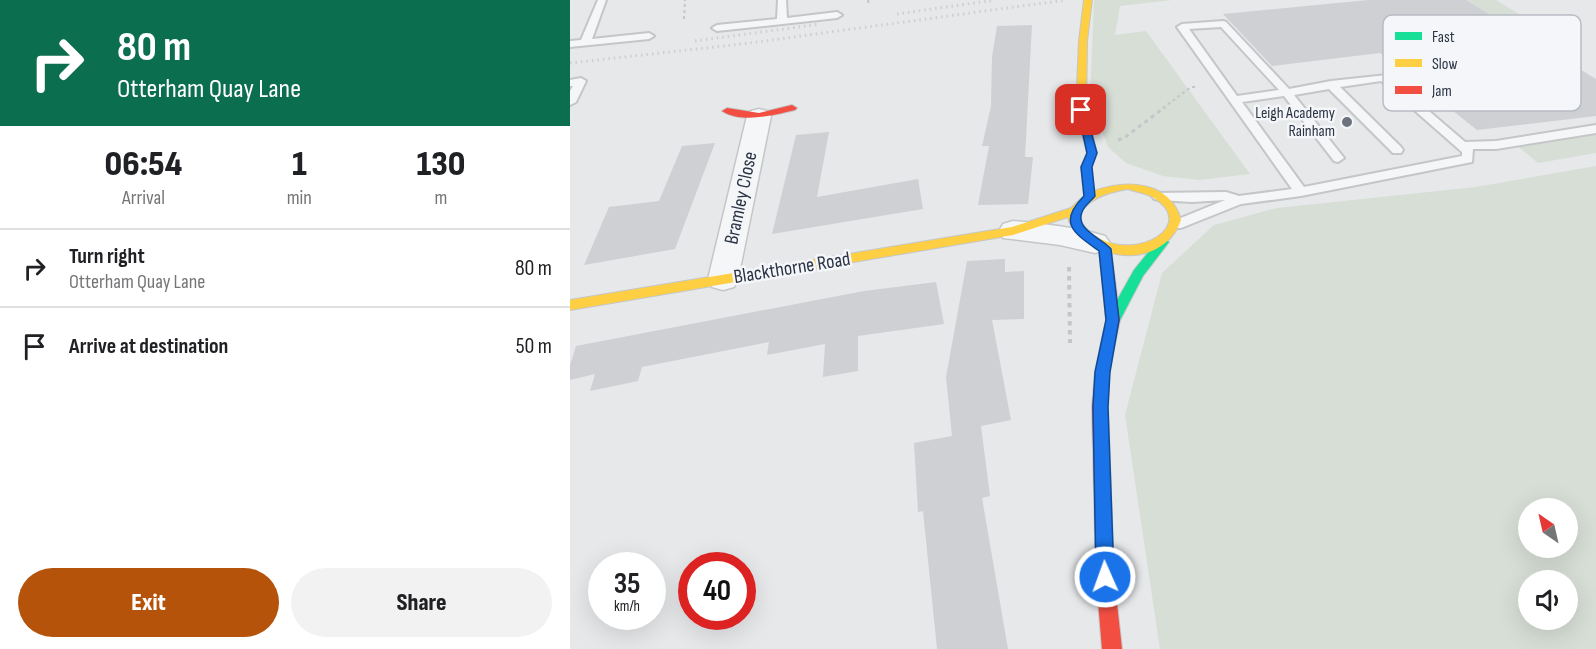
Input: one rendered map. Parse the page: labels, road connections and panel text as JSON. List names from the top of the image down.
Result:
{
  "streets": {
    "street": ["Bramley Close", "Blackthorne Road"]
  },
  "crossings": [
    ["Bramley Close", "Blackthorne Road"]
  ],
  "places": ["Leigh Academy Rainham"],
  "legend": ["Fast", "Slow", "Jam"],
  "north": "top left",
  "page": {
    "turn": ["80 m", "Otterham Quay Lane"],
    "eta": [
      "06:54",
      "Arrival",
      "1",
      "min",
      "130",
      "m"
    ],
    "list": [
      {
        "name": "Turn right",
        "note": "Otterham Quay Lane",
        "value": "80 m"
      },
      {
        "name": "Arrive at destination",
        "value": "50 m"
      }
    ],
    "speed": "35 km/h",
    "limit": "40",
    "buttons": ["Exit", "Share"]
  }
}
